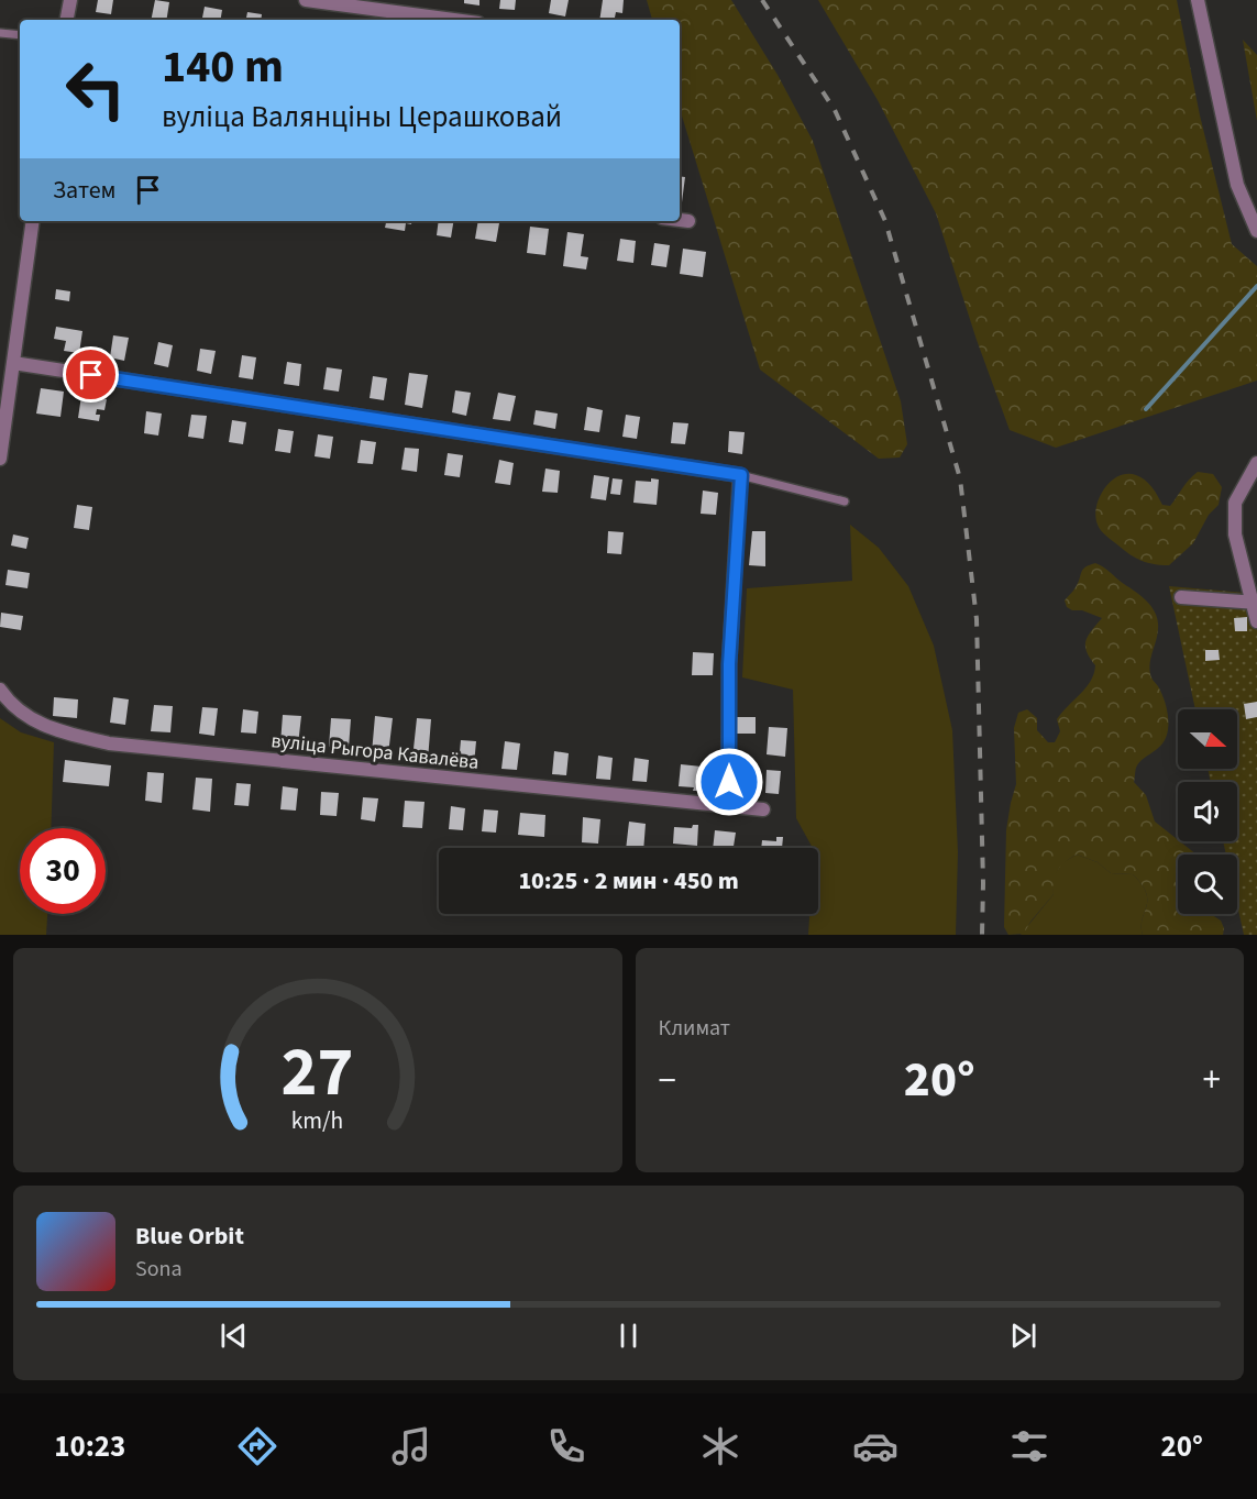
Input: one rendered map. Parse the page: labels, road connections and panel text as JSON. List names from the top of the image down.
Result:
{
  "streets": {
    "street": ["вуліца Рыгора Кавалёва"]
  },
  "north": "right",
  "page": {
    "turn": ["140 m", "вуліца Валянціны Церашковай"],
    "then": "Затем",
    "limit": "30",
    "trip": "10:25 · 2 мин · 450 m",
    "tile": "Климат",
    "heat": ["−", "20°", "+"],
    "song": ["Blue Orbit", "Sona"],
    "tabs": ["10:23", "20°"],
    "gauge": ["27", "km/h"]
  }
}
